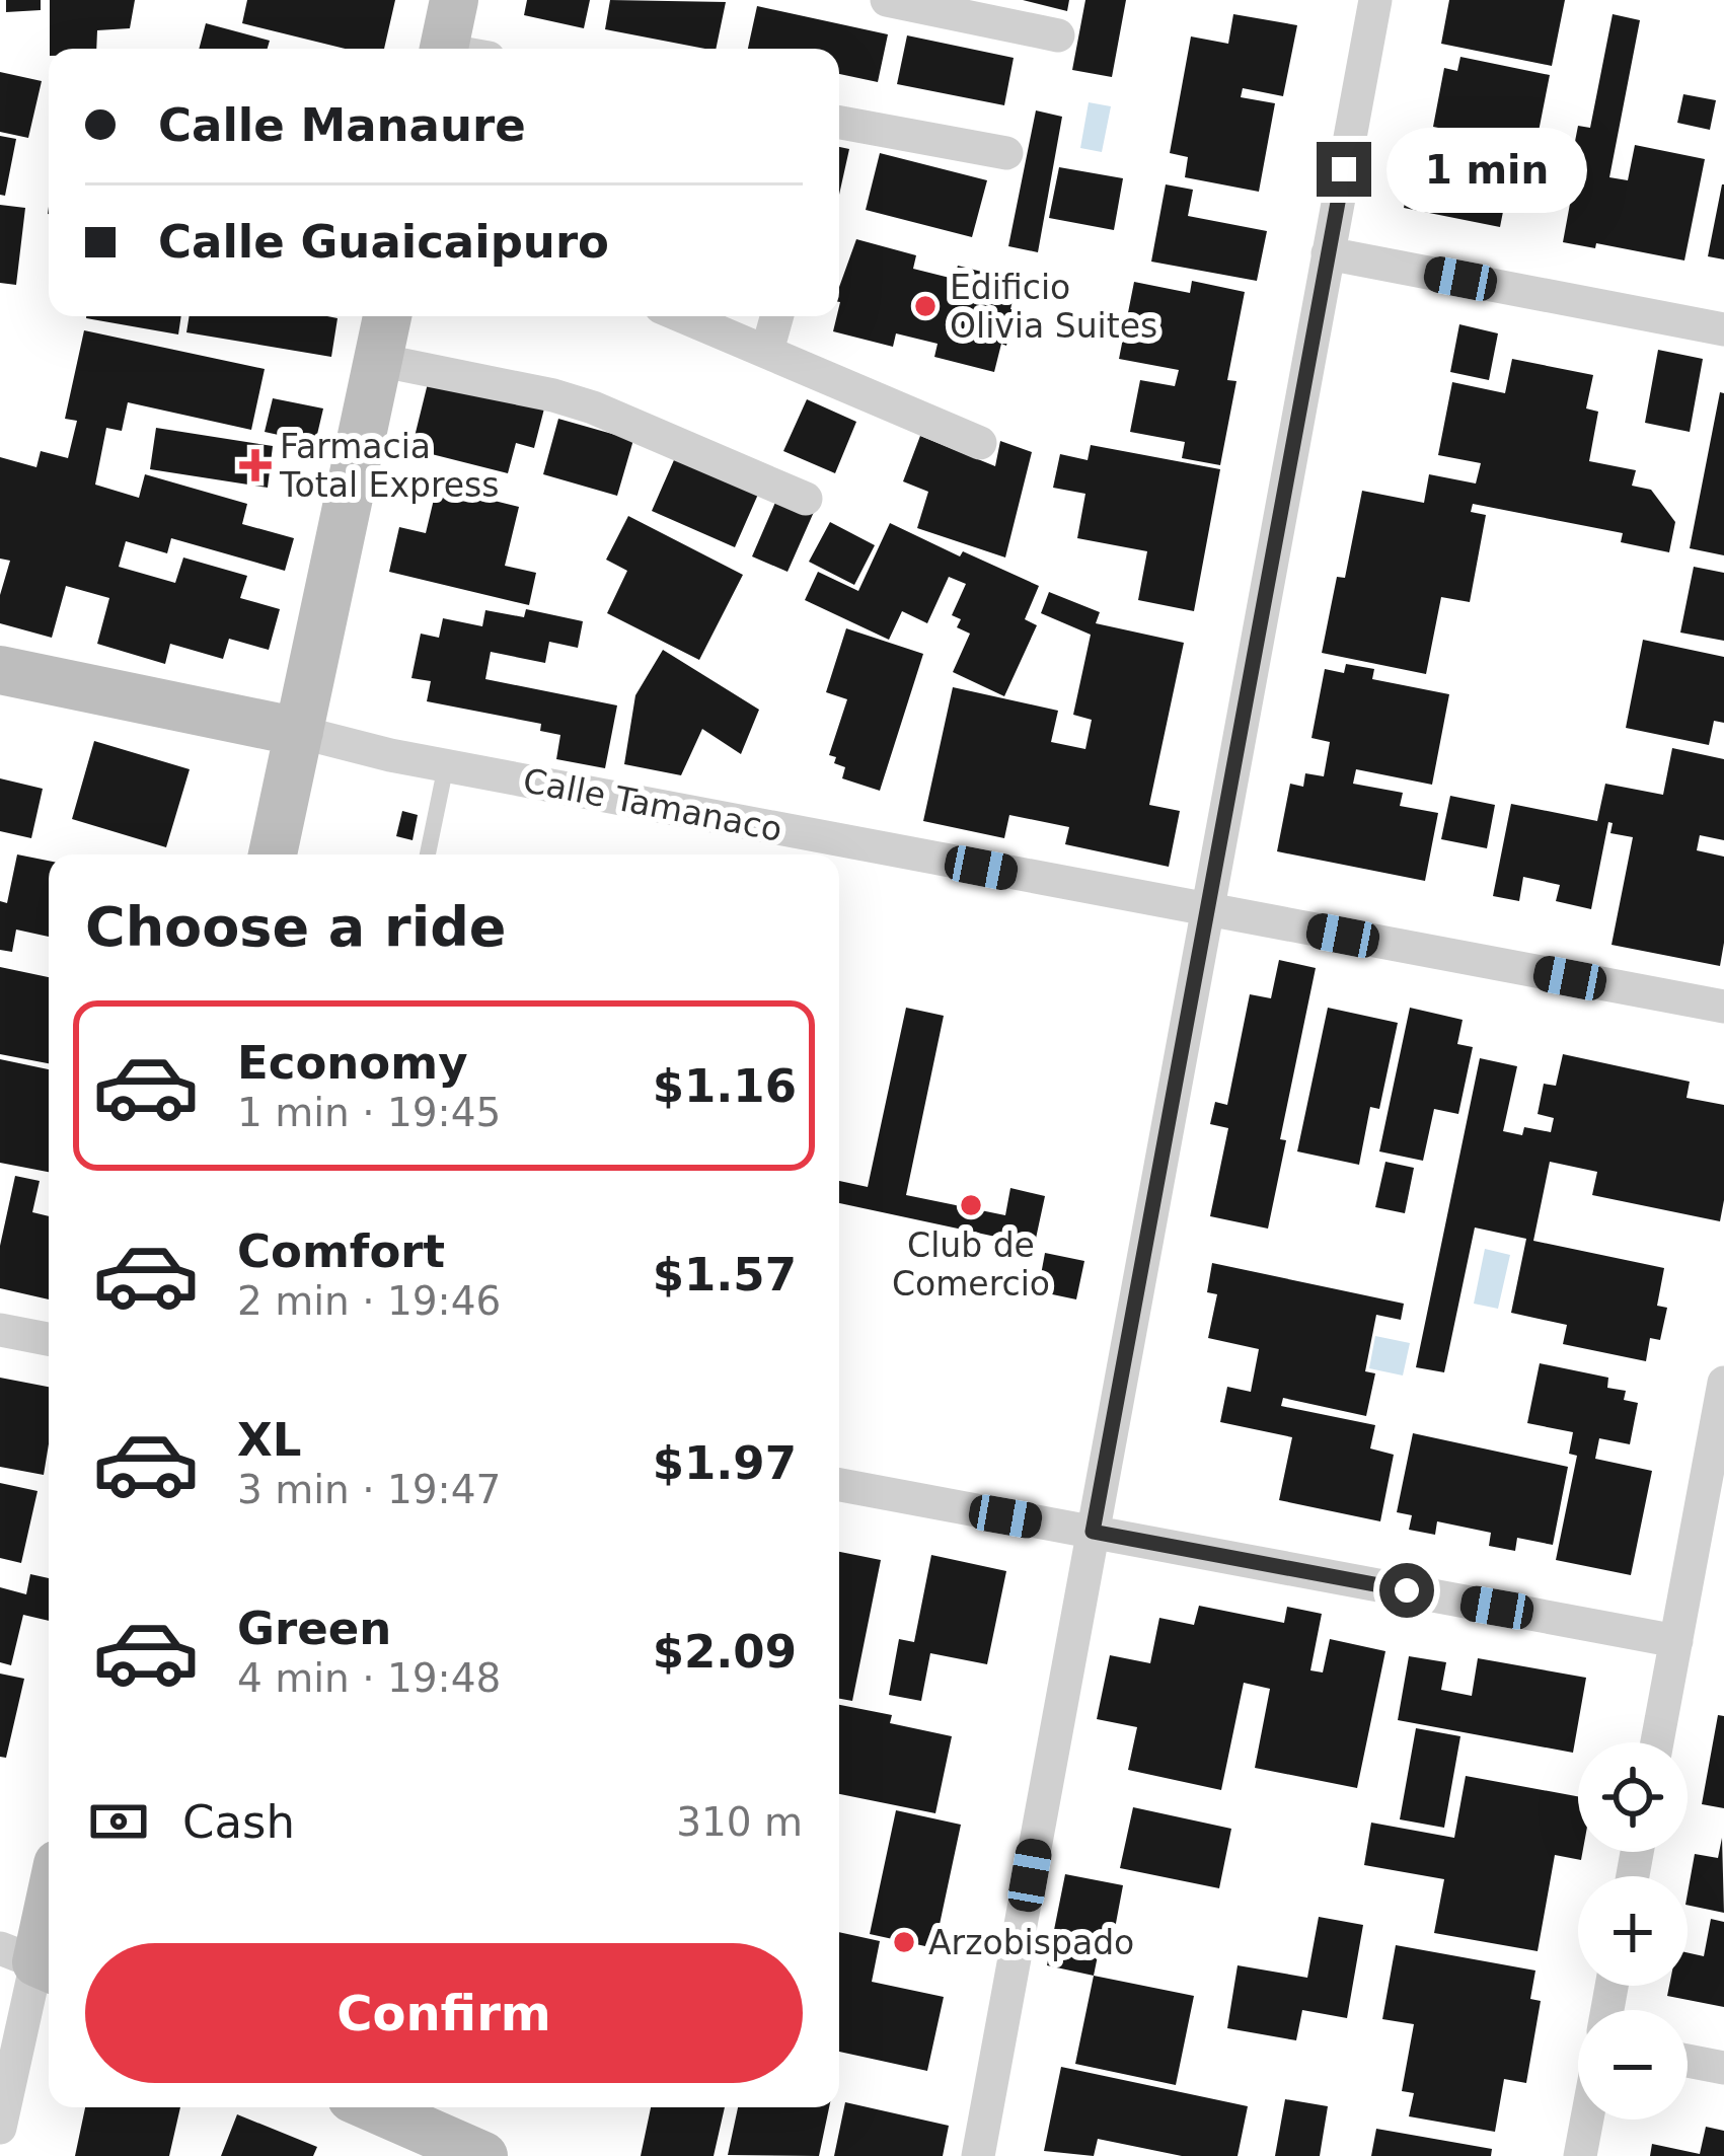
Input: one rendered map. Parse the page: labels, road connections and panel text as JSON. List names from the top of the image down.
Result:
{
  "streets": {
    "street": ["Calle Tamanaco"]
  },
  "places": {
    "other": ["Edificio Olivia Suites", "Club de Comercio", "Arzobispado"],
    "health": ["Farmacia Total Express"]
  },
  "page": {
    "banner": ["Calle Manaure", "Calle Guaicaipuro"],
    "bubble": "1 min",
    "heading": "Choose a ride",
    "list": [
      {
        "name": "Economy",
        "note": "1 min · 19:45",
        "value": "$1.16"
      },
      {
        "name": "Comfort",
        "note": "2 min · 19:46",
        "value": "$1.57"
      },
      {
        "name": "XL",
        "note": "3 min · 19:47",
        "value": "$1.97"
      },
      {
        "name": "Green",
        "note": "4 min · 19:48",
        "value": "$2.09"
      }
    ],
    "map_buttons": ["+", "−"],
    "pay": ["Cash", "310 m"],
    "buttons": "Confirm"
  }
}
